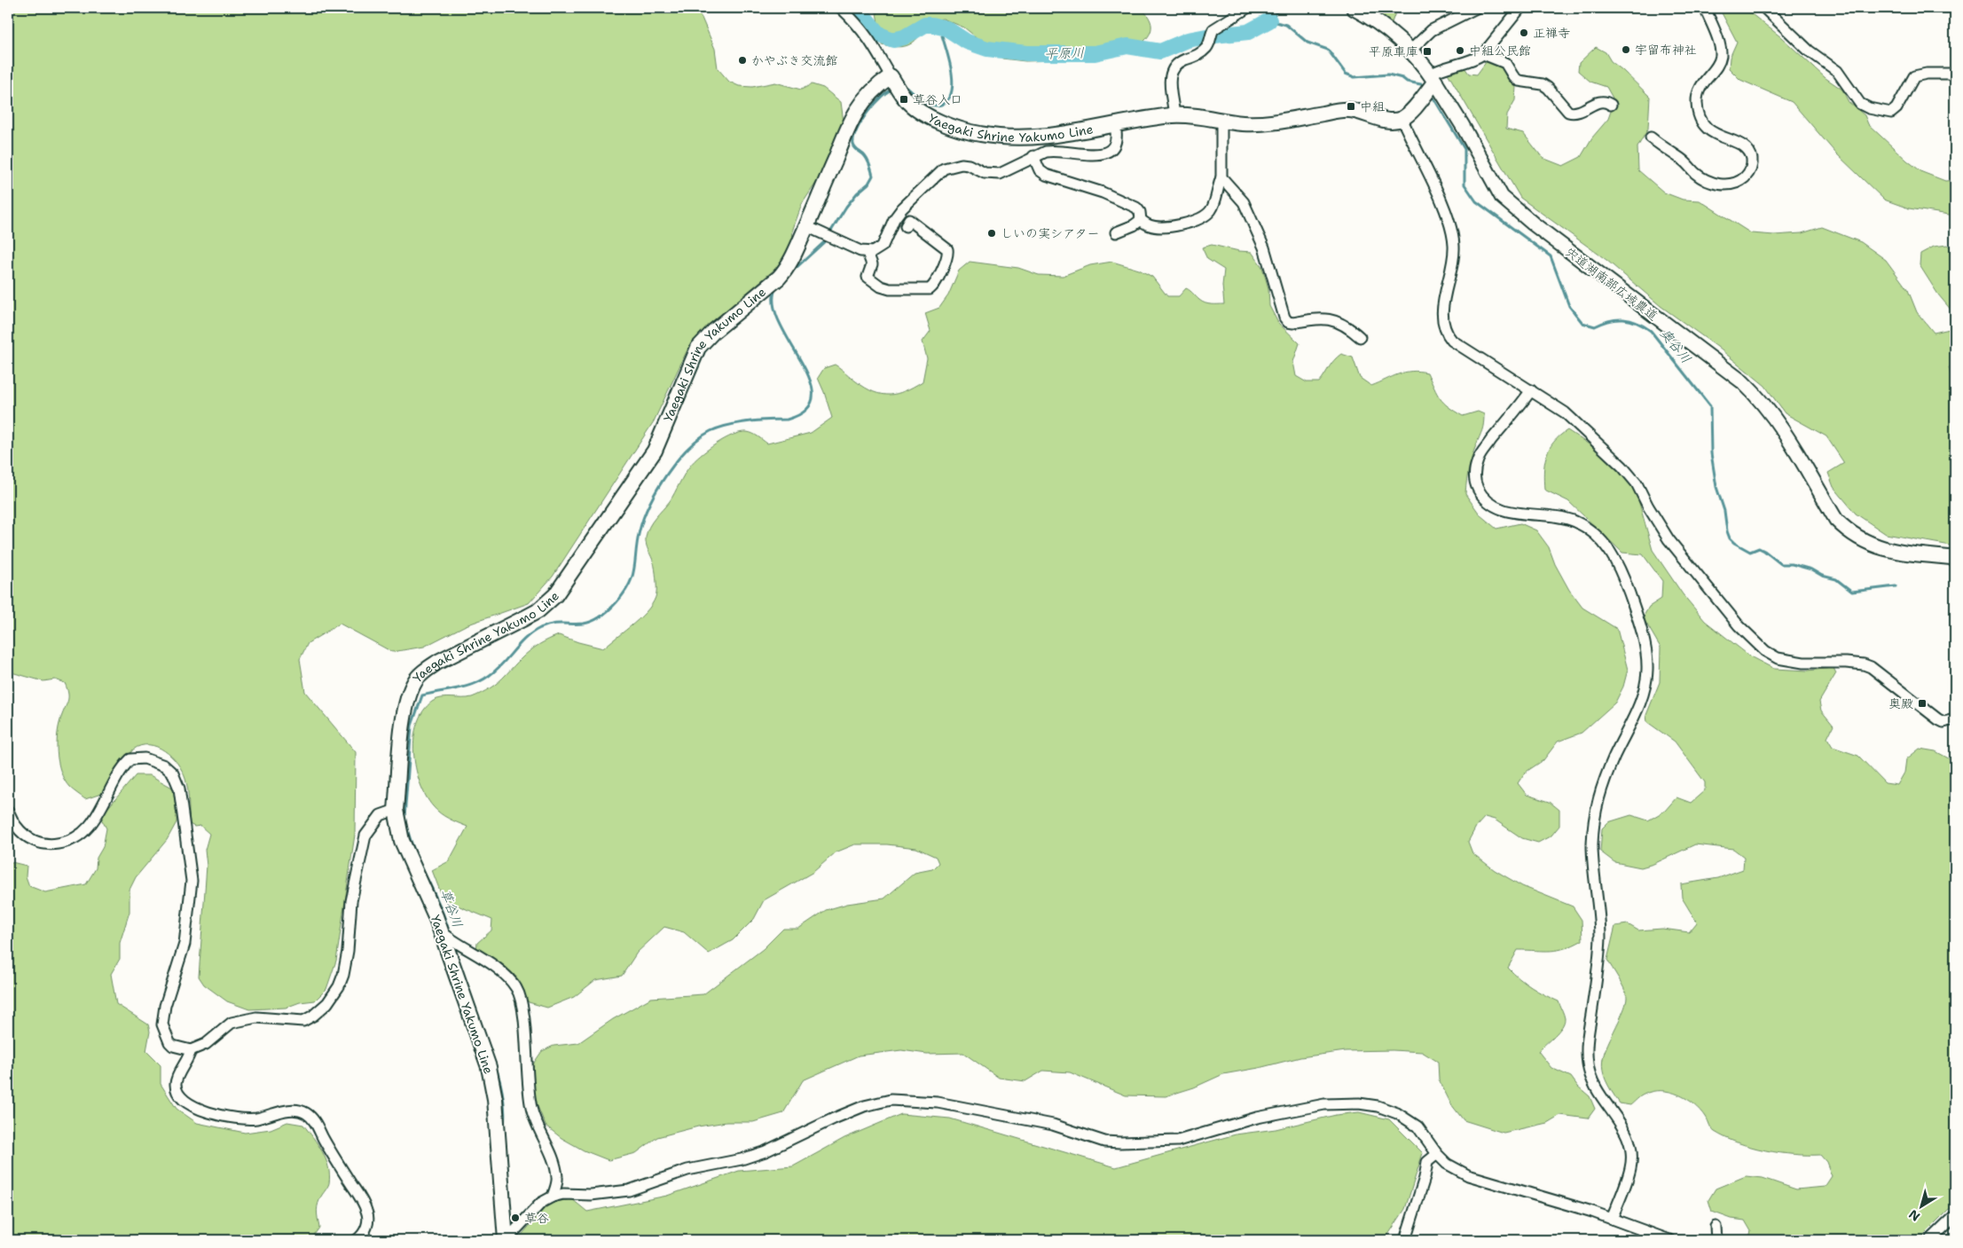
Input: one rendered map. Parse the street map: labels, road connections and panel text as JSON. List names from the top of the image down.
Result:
{
  "streets": {
    "main road": ["Yaegaki Shrine Yakumo Line"],
    "street": ["宍道湖南部広域農道"]
  },
  "water": ["平原川", "奥谷川", "草谷川"],
  "places": {
    "other": [
      "正禅寺",
      "宇留布神社",
      "中組公民館",
      "かやぶき交流館",
      "しいの実シアター",
      "草谷"
    ],
    "transit": [
      "平原車庫",
      "草谷入口",
      "中組",
      "奥殿"
    ]
  },
  "north": "bottom left"
}
